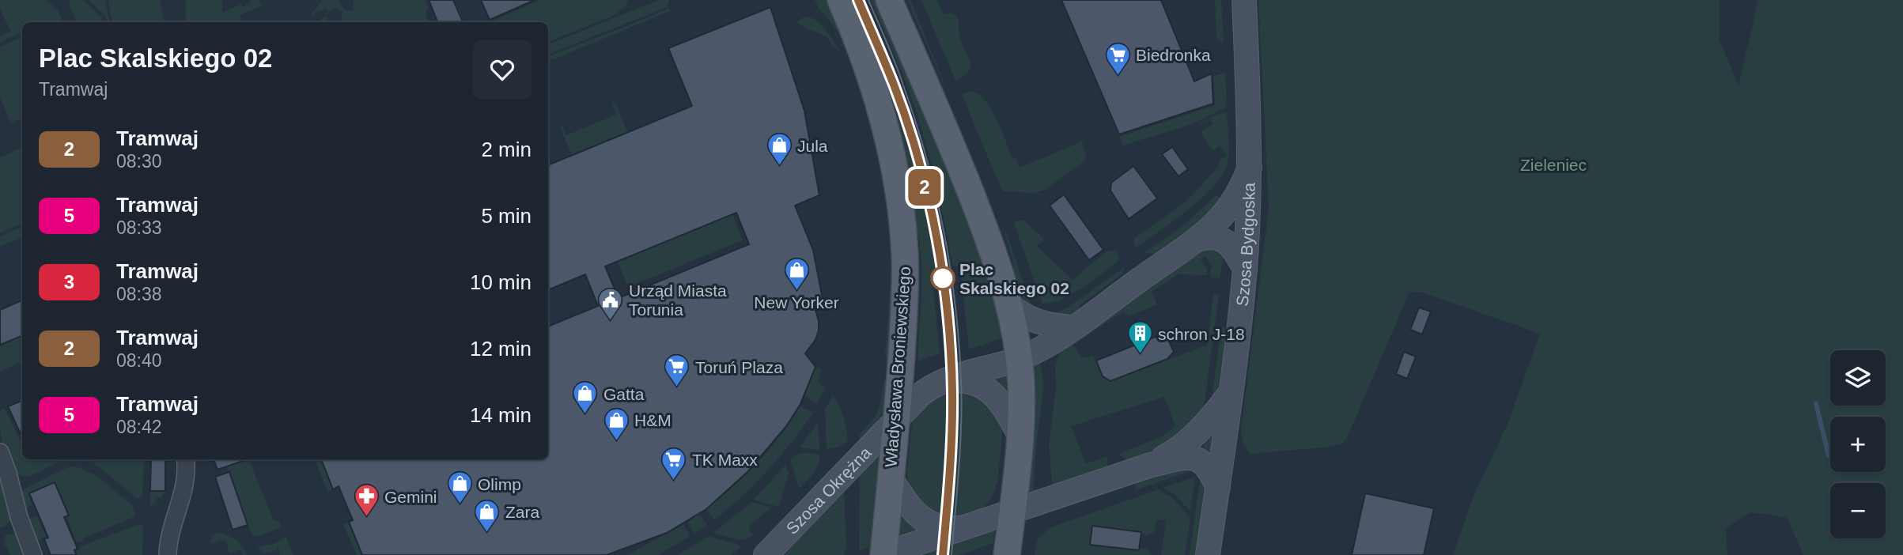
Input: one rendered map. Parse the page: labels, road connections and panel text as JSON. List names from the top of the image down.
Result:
{
  "streets": {
    "main road": ["Władysława Broniewskiego"],
    "street": ["Szosa Bydgoska", "Szosa Okrężna"]
  },
  "crossings": [
    ["Szosa Bydgoska", "Szosa Okrężna"],
    ["Władysława Broniewskiego", "Szosa Okrężna"]
  ],
  "parks": ["Zieleniec"],
  "places": {
    "supermarket": ["Biedronka", "Toruń Plaza", "TK Maxx"],
    "shop": [
      "Jula",
      "New Yorker",
      "Gatta",
      "H&M",
      "Olimp",
      "Zara"
    ],
    "other": ["Plac Skalskiego 02"],
    "public building": ["Urząd Miasta Torunia"],
    "building": ["schron J-18"],
    "pharmacy": ["Gemini"]
  },
  "lines": ["tram line 2"],
  "page": {
    "on_map": "2",
    "heading": ["Plac Skalskiego 02", "Tramwaj"],
    "list": [
      {
        "mark": "2",
        "name": "Tramwaj",
        "note": "08:30",
        "value": "2 min"
      },
      {
        "mark": "5",
        "name": "Tramwaj",
        "note": "08:33",
        "value": "5 min"
      },
      {
        "mark": "3",
        "name": "Tramwaj",
        "note": "08:38",
        "value": "10 min"
      },
      {
        "mark": "2",
        "name": "Tramwaj",
        "note": "08:40",
        "value": "12 min"
      },
      {
        "mark": "5",
        "name": "Tramwaj",
        "note": "08:42",
        "value": "14 min"
      }
    ],
    "map_buttons": ["+", "−"]
  }
}
